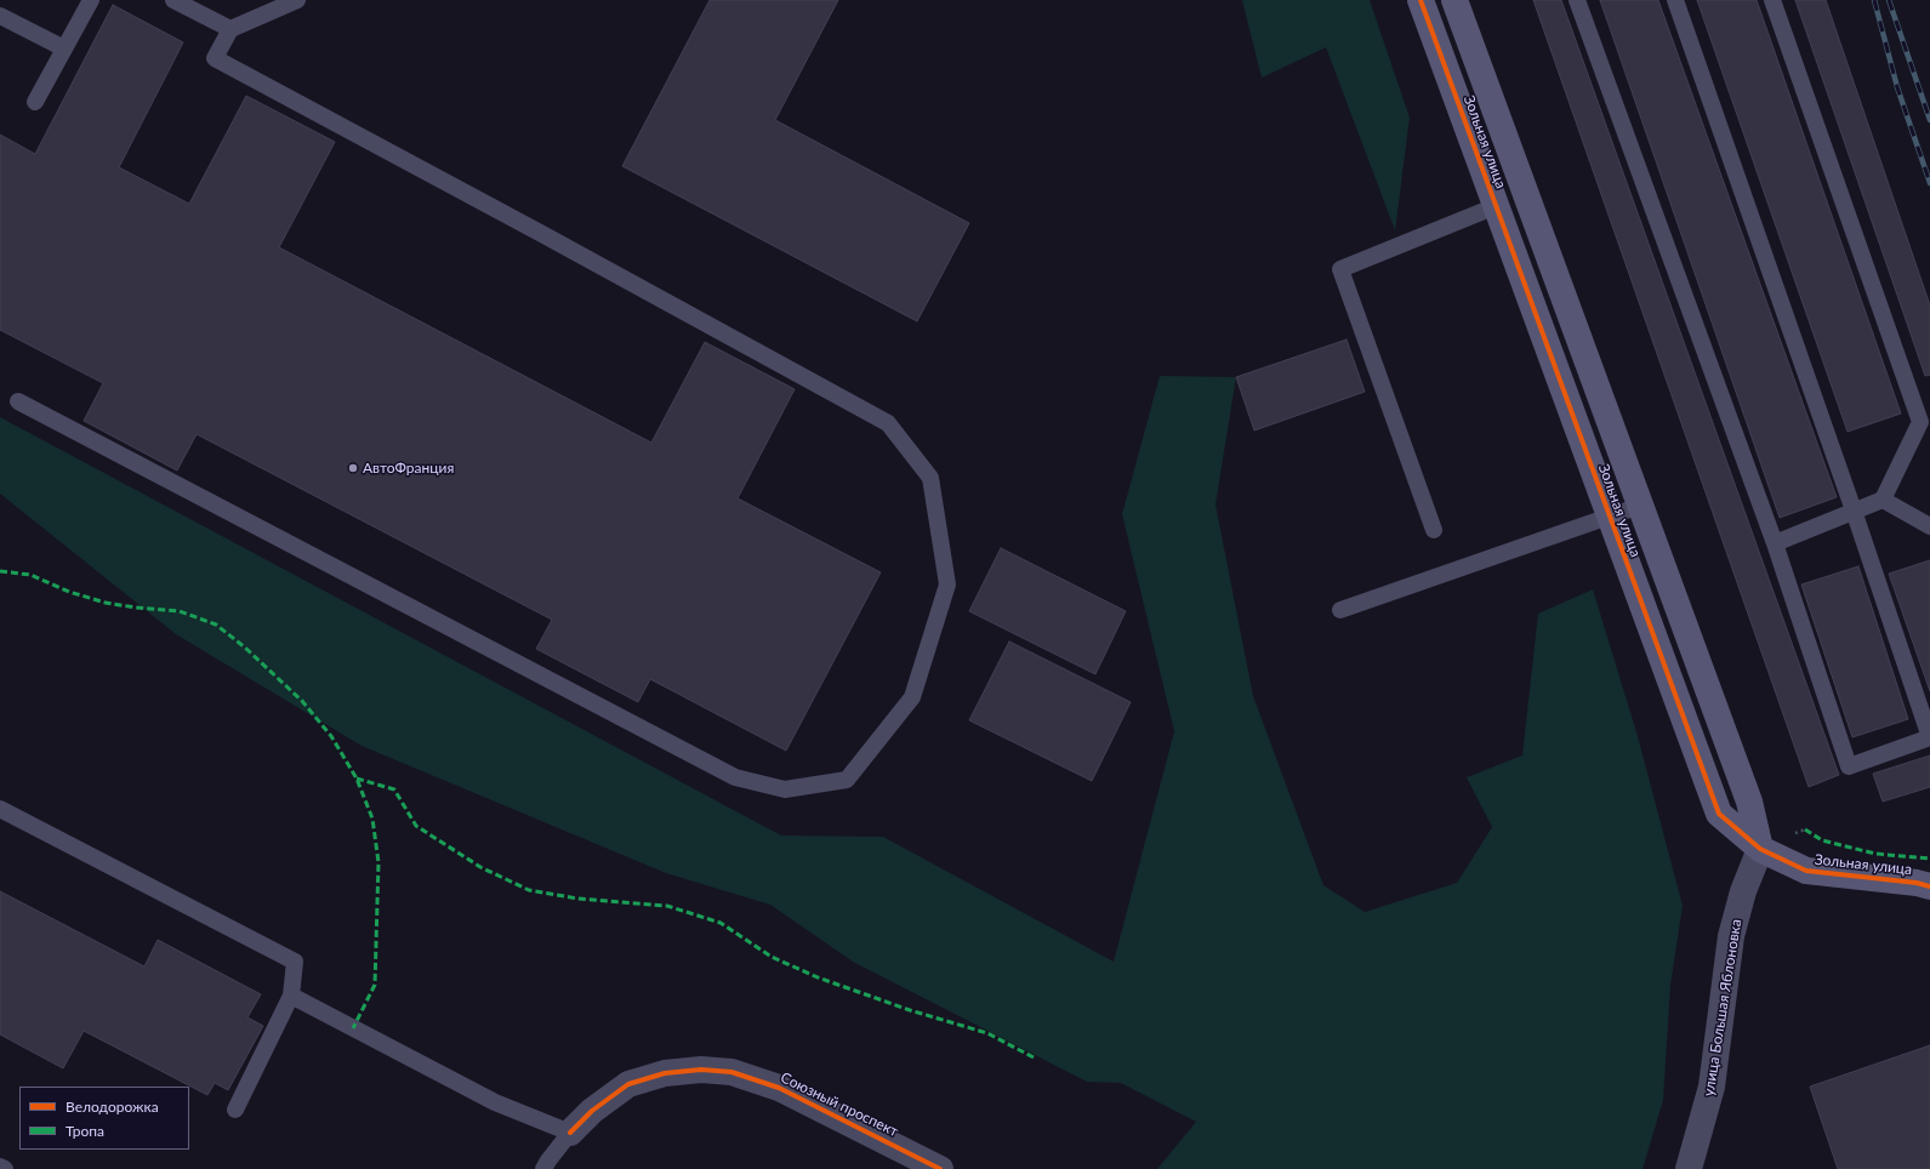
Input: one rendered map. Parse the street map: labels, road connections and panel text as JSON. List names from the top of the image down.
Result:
{
  "streets": {
    "street": ["Зольная улица", "улица Большая Яблоновка", "Союзный проспект"]
  },
  "crossings": [
    ["Зольная улица", "улица Большая Яблоновка"]
  ],
  "places": ["АвтоФранция"],
  "legend": ["Велодорожка", "Тропа"]
}
